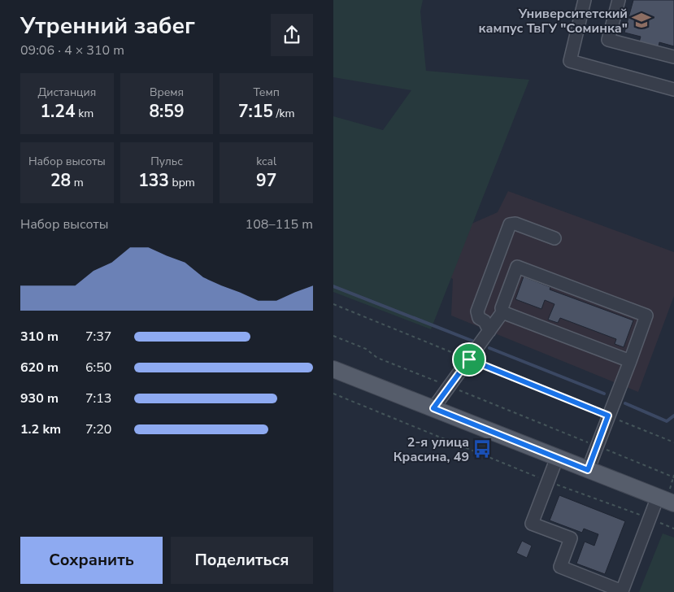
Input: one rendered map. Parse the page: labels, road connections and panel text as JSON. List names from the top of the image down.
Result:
{
  "places": {
    "school or university": ["Университетский кампус ТвГУ \"Соминка\""],
    "bus stop": ["2-я улица Красина, 49"]
  },
  "page": {
    "heading": ["Утренний забег", "09:06 · 4 × 310 m"],
    "stats": [
      ["Дистанция", "1.24 km"],
      ["Время", "8:59"],
      ["Темп", "7:15 /km"],
      ["Набор высоты", "28 m"],
      ["Пульс", "133 bpm"],
      ["kcal", "97"]
    ],
    "chart": ["Набор высоты", "108–115 m"],
    "list": [
      {
        "name": "310 m",
        "note": "7:37"
      },
      {
        "name": "620 m",
        "note": "6:50"
      },
      {
        "name": "930 m",
        "note": "7:13"
      },
      {
        "name": "1.2 km",
        "note": "7:20"
      }
    ],
    "buttons": ["Сохранить", "Поделиться"]
  }
}
